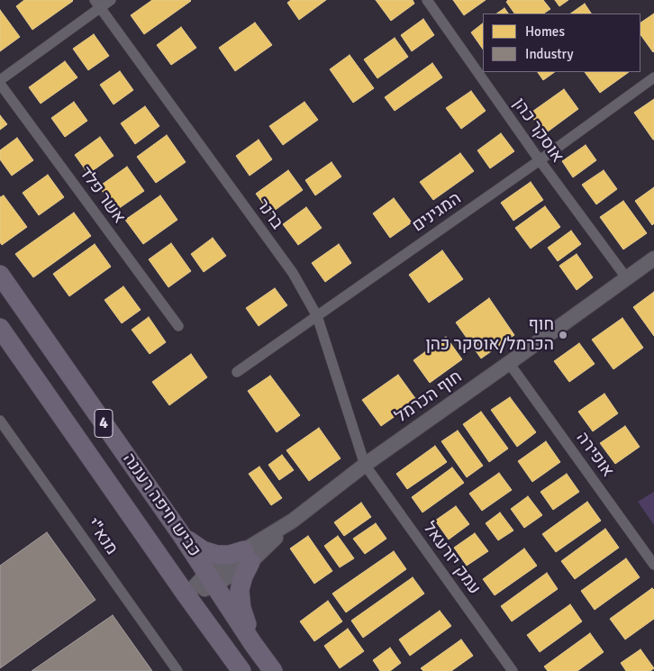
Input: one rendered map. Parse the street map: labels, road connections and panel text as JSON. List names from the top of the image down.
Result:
{
  "streets": {
    "highway": ["4", "כביש חיפה רעננה"],
    "street": [
      "אוסקר כהן",
      "אשר פלד",
      "המגינים",
      "ברנר",
      "חוף הכרמל",
      "אופירה",
      "מנא\"י",
      "עמק יזרעאל"
    ]
  },
  "crossings": [
    ["אוסקר כהן", "המגינים"],
    ["אוסקר כהן", "חוף הכרמל"],
    ["המגינים", "ברנר"],
    ["ברנר", "חוף הכרמל"],
    ["ברנר", "עמק יזרעאל"],
    ["חוף הכרמל", "אופירה"],
    ["חוף הכרמל", "כביש חיפה רעננה"],
    ["חוף הכרמל", "עמק יזרעאל"]
  ],
  "places": ["חוף הכרמל/אוסקר כהן"],
  "legend": ["Homes", "Industry"]
}
